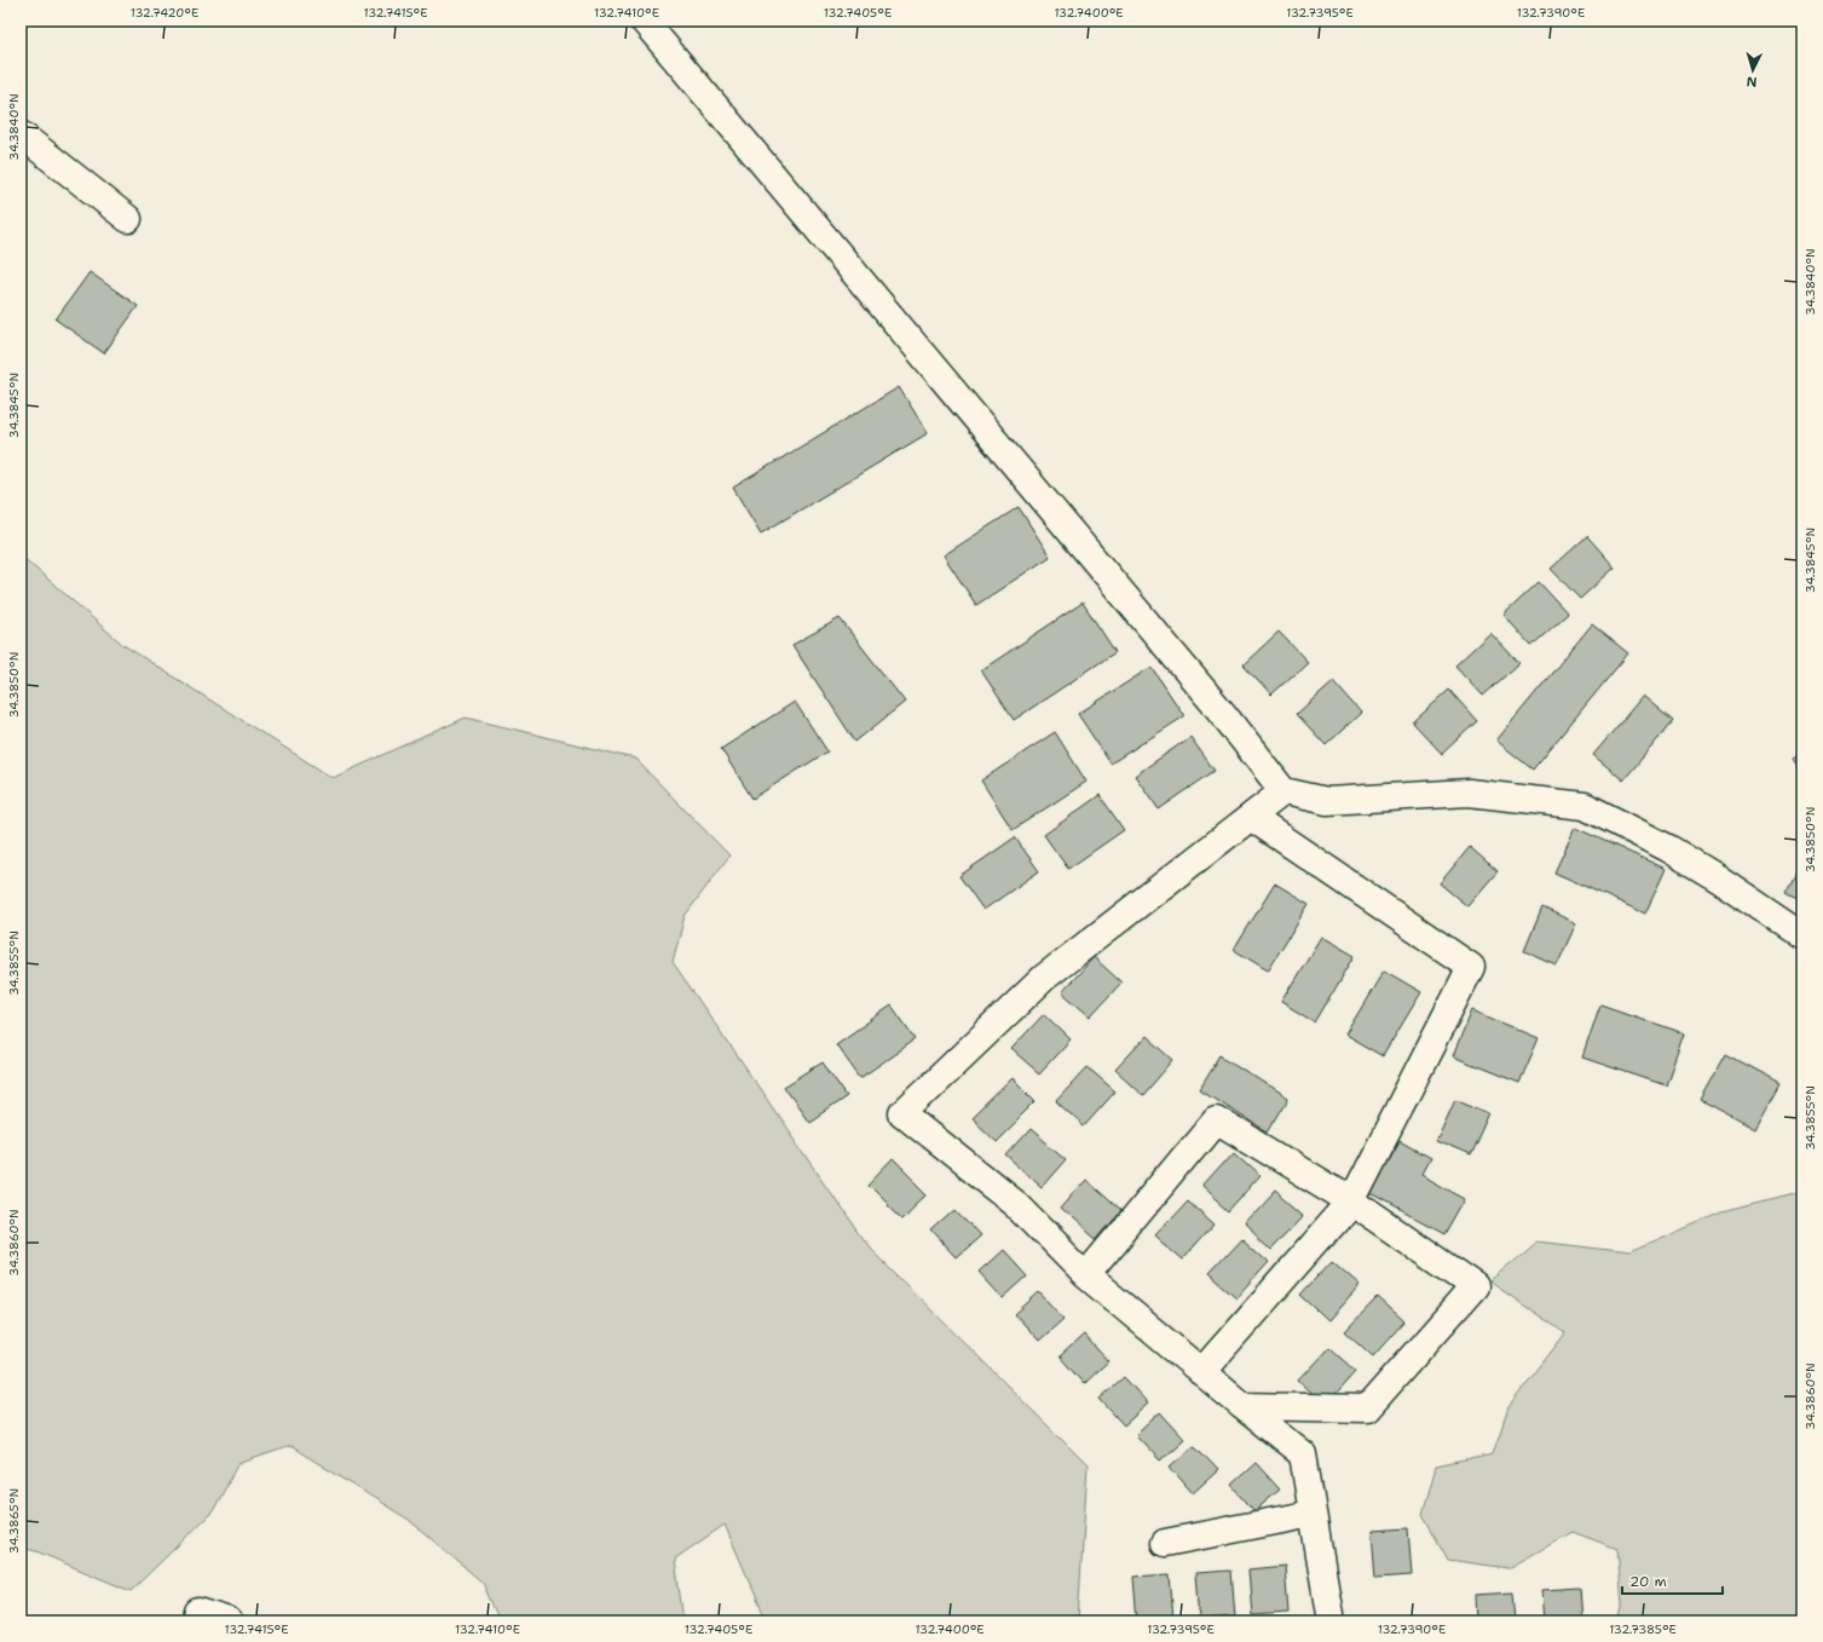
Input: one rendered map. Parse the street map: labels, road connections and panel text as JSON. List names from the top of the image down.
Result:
{
  "scale_bar": "20 m",
  "north": "bottom",
  "coordinates": [
    "132.7420°E",
    "132.7415°E",
    "132.7410°E",
    "132.7405°E",
    "132.7400°E",
    "132.7395°E",
    "132.7390°E",
    "34.3840°N",
    "34.3845°N",
    "34.3850°N",
    "34.3855°N",
    "34.3860°N",
    "34.3865°N",
    "132.7385°E"
  ]
}
